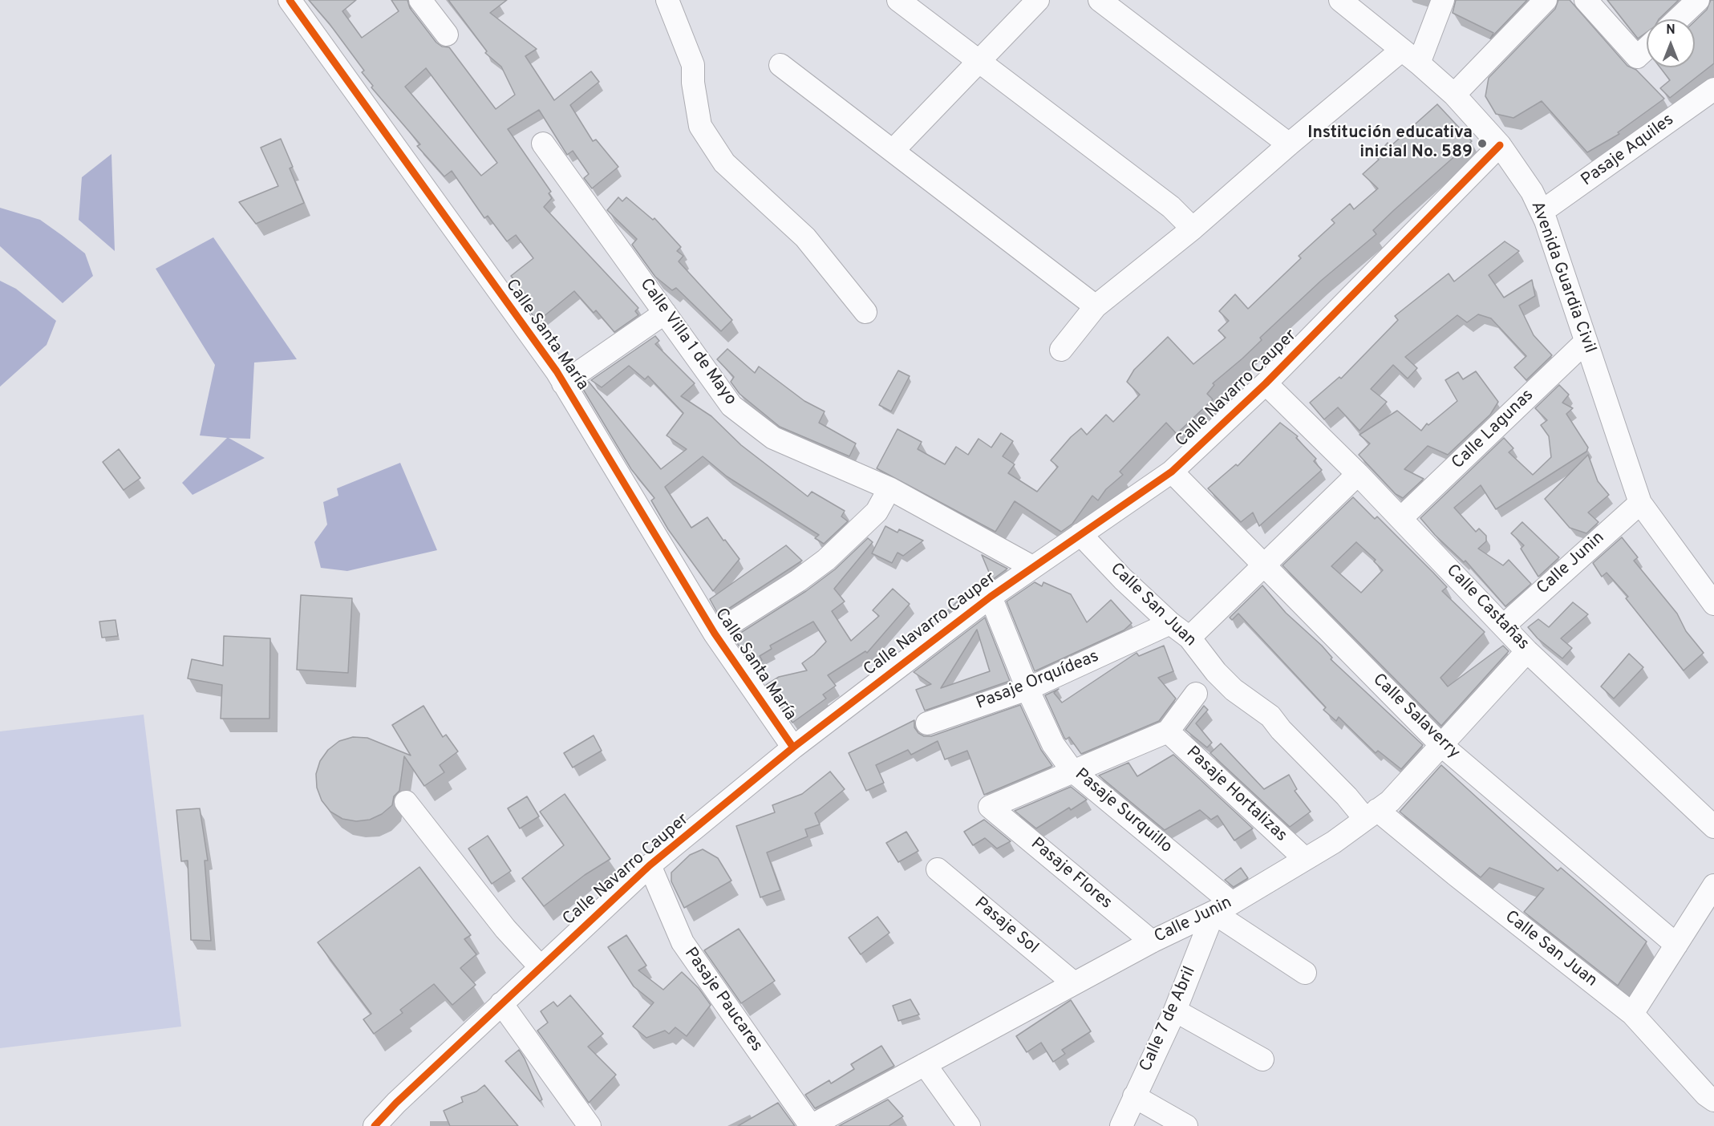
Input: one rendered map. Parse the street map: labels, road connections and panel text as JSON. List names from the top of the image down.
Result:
{
  "streets": {
    "street": [
      "Pasaje Aquiles",
      "Avenida Guardia Civil",
      "Calle Santa María",
      "Calle Villa 1 de Mayo",
      "Calle Navarro Cauper",
      "Calle Lagunas",
      "Calle Junin",
      "Calle San Juan",
      "Calle Castañas",
      "Pasaje Orquídeas",
      "Calle Salaverry",
      "Pasaje Hortalizas",
      "Pasaje Surquillo",
      "Pasaje Flores",
      "Pasaje Sol",
      "Pasaje Paucares",
      "Calle 7 de Abril"
    ]
  },
  "crossings": [
    ["Pasaje Aquiles", "Avenida Guardia Civil"],
    ["Avenida Guardia Civil", "Calle Navarro Cauper"],
    ["Avenida Guardia Civil", "Calle Lagunas"],
    ["Avenida Guardia Civil", "Calle Junin"],
    ["Calle Santa María", "Calle Navarro Cauper"],
    ["Calle Villa 1 de Mayo", "Calle Navarro Cauper"],
    ["Calle Navarro Cauper", "Calle San Juan"],
    ["Calle Navarro Cauper", "Calle Castañas"],
    ["Calle Navarro Cauper", "Calle Salaverry"],
    ["Calle Navarro Cauper", "Pasaje Surquillo"],
    ["Calle Navarro Cauper", "Pasaje Paucares"],
    ["Calle Lagunas", "Calle Castañas"],
    ["Calle Junin", "Calle San Juan"],
    ["Calle Junin", "Calle Castañas"],
    ["Calle Junin", "Calle Salaverry"],
    ["Calle Junin", "Pasaje Hortalizas"],
    ["Calle Junin", "Pasaje Surquillo"],
    ["Calle Junin", "Pasaje Flores"],
    ["Calle Junin", "Pasaje Sol"],
    ["Calle Junin", "Pasaje Paucares"],
    ["Calle Junin", "Calle 7 de Abril"],
    ["Calle San Juan", "Pasaje Orquídeas"],
    ["Pasaje Orquídeas", "Pasaje Surquillo"],
    ["Pasaje Surquillo", "Pasaje Flores"],
    ["Pasaje Surquillo", "Calle 7 de Abril"]
  ],
  "places": ["Institución educativa inicial No. 589"],
  "north": "top"
}
